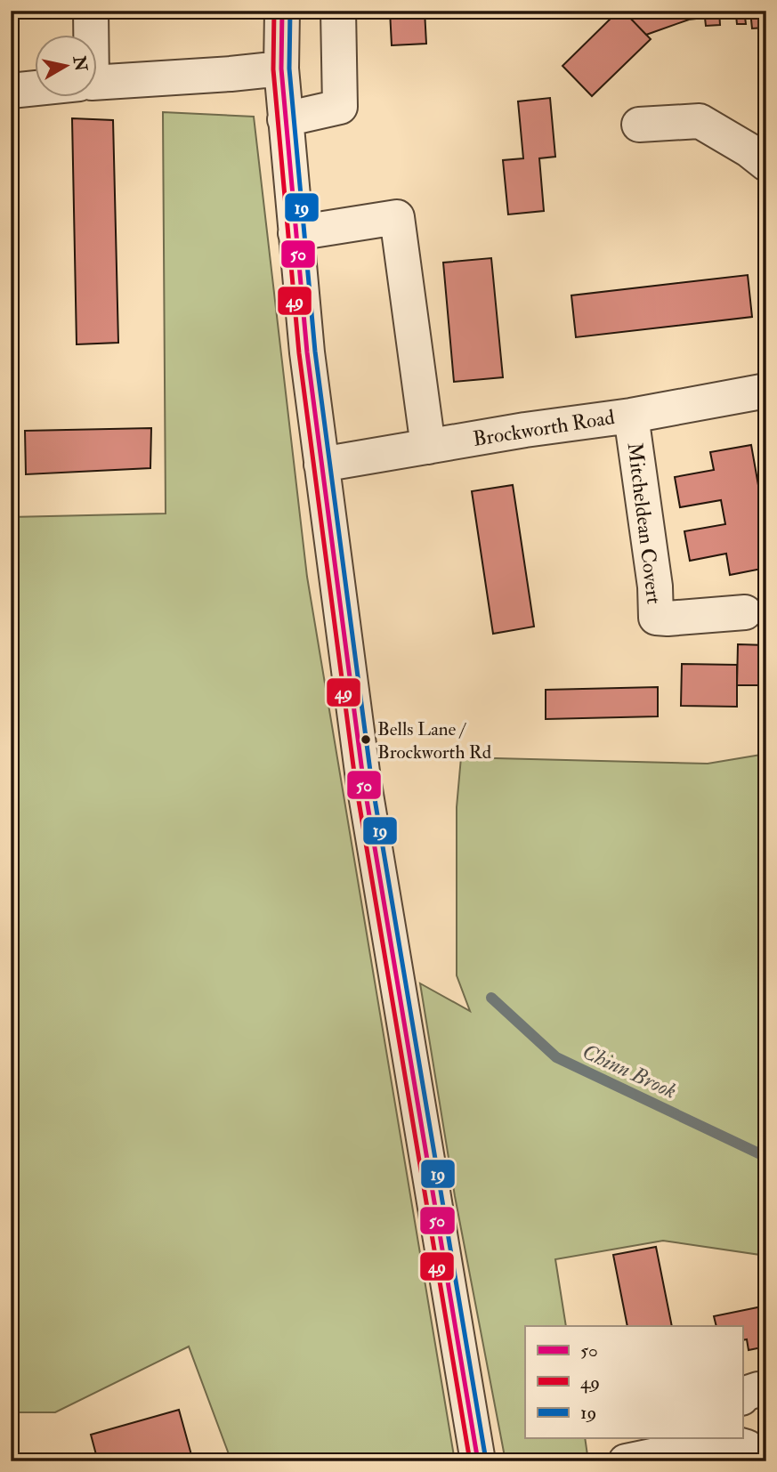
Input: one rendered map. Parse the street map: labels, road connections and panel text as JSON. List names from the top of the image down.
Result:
{
  "streets": {
    "street": ["Brockworth Road", "Mitcheldean Covert"]
  },
  "crossings": [
    ["Brockworth Road", "Mitcheldean Covert"]
  ],
  "water": ["Chinn Brook"],
  "places": ["Bells Lane / Brockworth Rd"],
  "lines": ["transit line 50", "transit line 49", "transit line 19"],
  "legend": ["50", "49", "19"],
  "north": "right"
}
